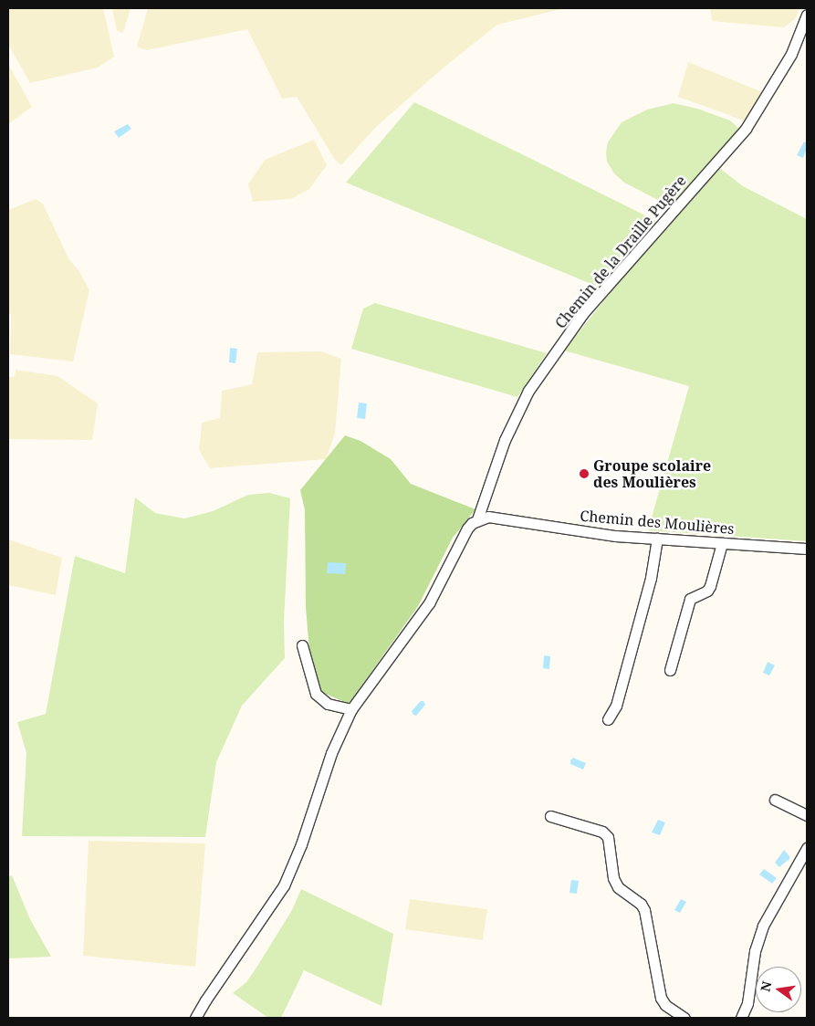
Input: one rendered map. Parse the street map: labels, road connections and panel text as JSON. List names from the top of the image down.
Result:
{
  "streets": {
    "street": ["Chemin de la Draille Pugère", "Chemin des Moulières"]
  },
  "crossings": [
    ["Chemin de la Draille Pugère", "Chemin des Moulières"]
  ],
  "places": ["Groupe scolaire des Moulières"],
  "north": "left"
}
